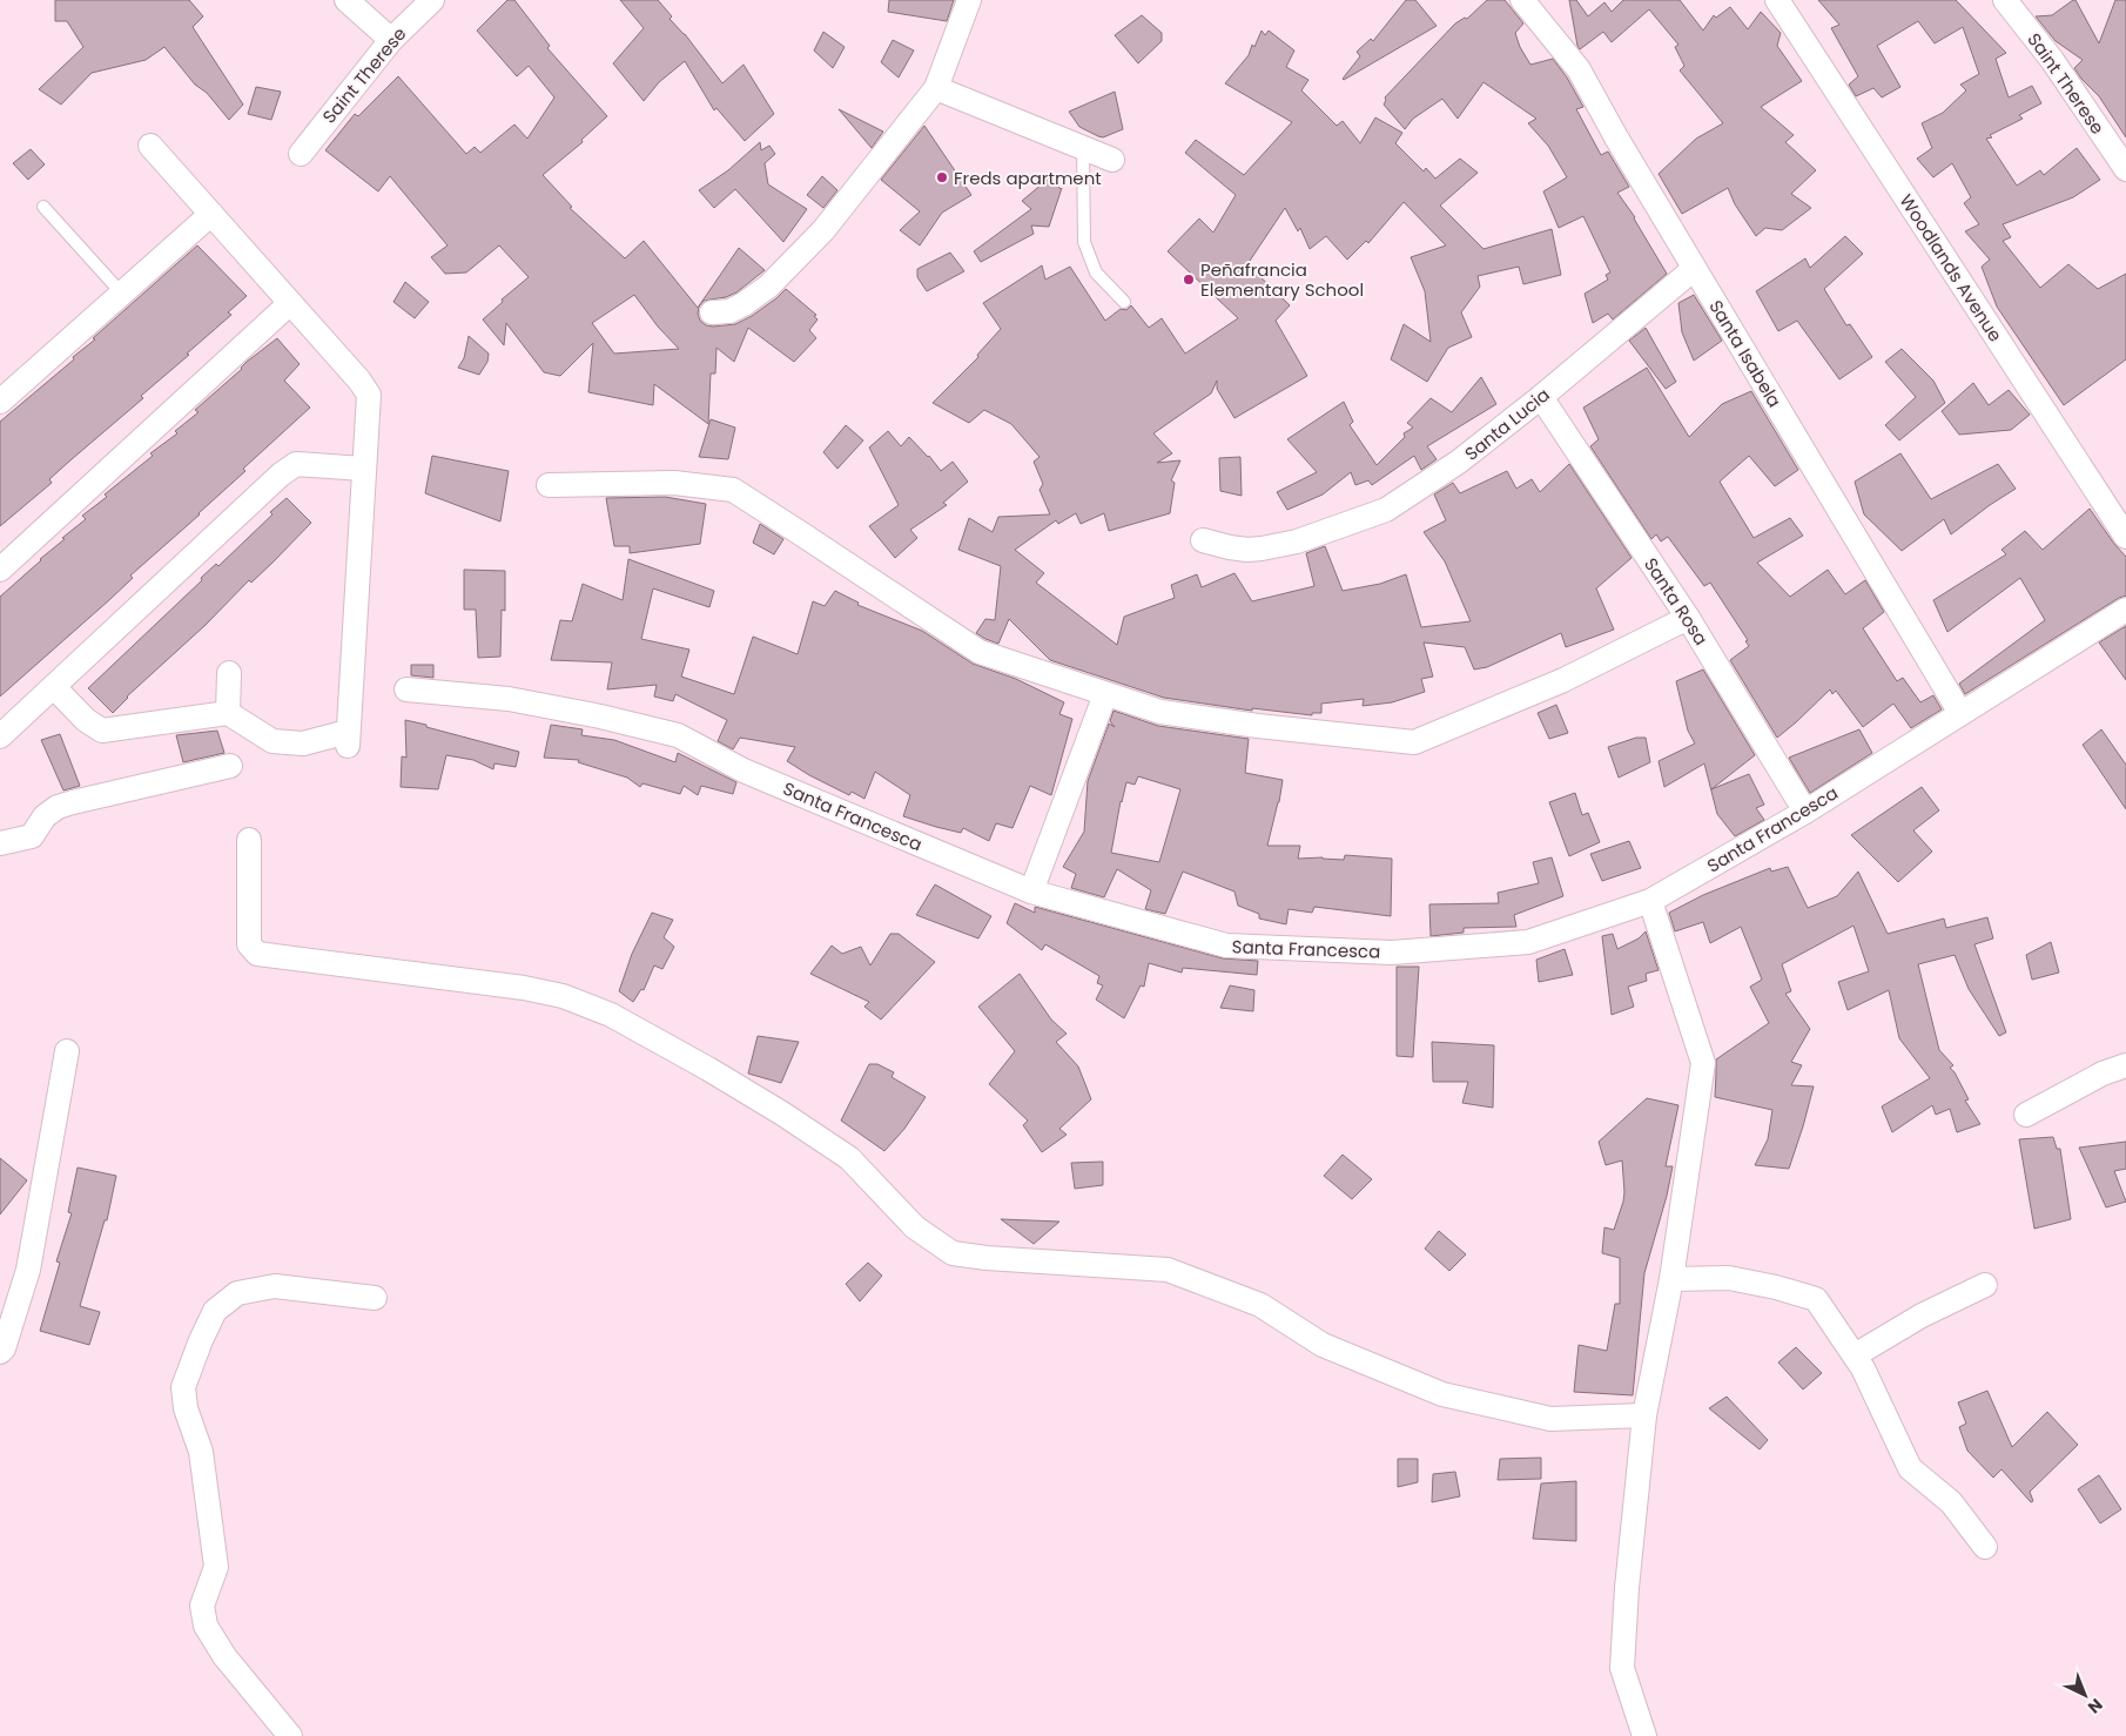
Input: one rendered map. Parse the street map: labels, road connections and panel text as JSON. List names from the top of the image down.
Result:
{
  "streets": {
    "street": [
      "Saint Therese",
      "Woodlands Avenue",
      "Santa Isabela",
      "Santa Lucia",
      "Santa Rosa",
      "Santa Francesca"
    ]
  },
  "crossings": [
    ["Santa Isabela", "Santa Lucia"],
    ["Santa Isabela", "Santa Francesca"],
    ["Santa Lucia", "Santa Rosa"],
    ["Santa Rosa", "Santa Francesca"]
  ],
  "places": ["Freds apartment", "Peñafrancia Elementary School"],
  "north": "bottom right"
}
